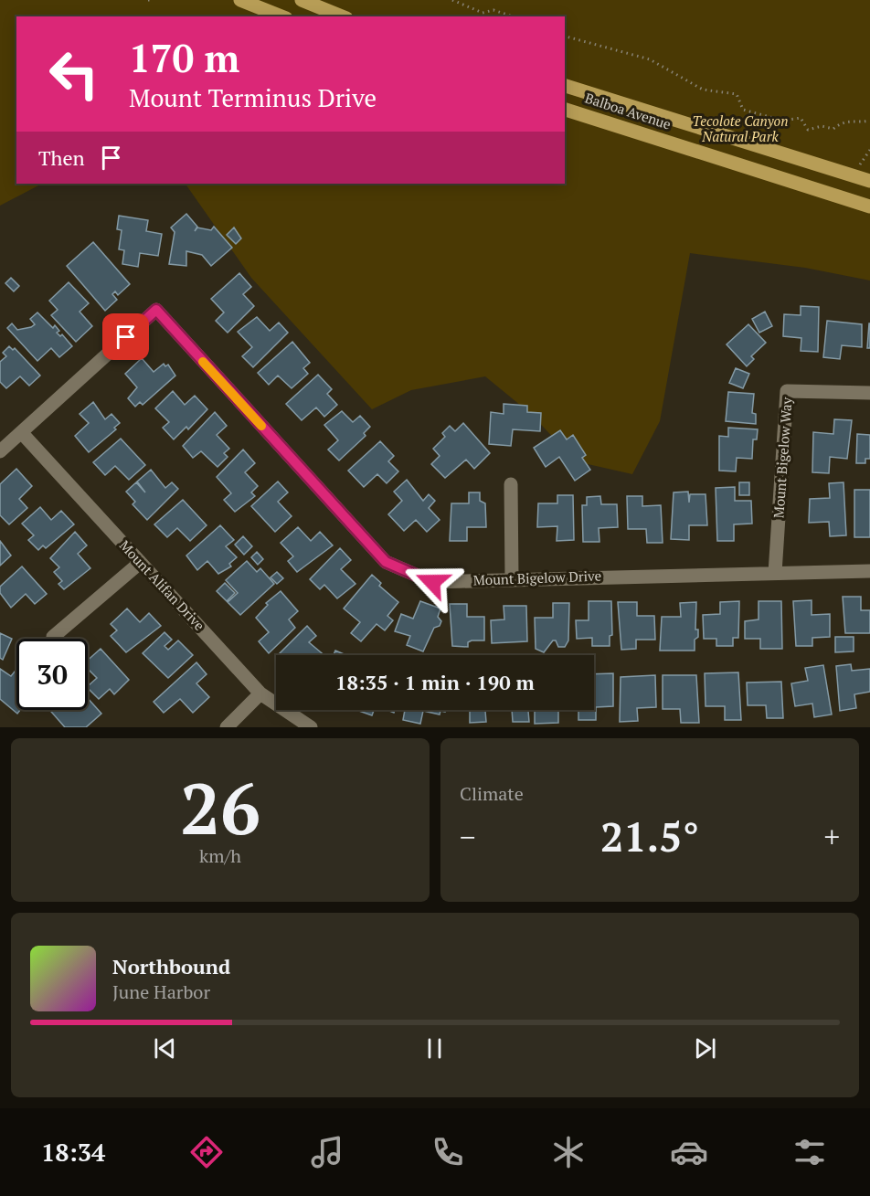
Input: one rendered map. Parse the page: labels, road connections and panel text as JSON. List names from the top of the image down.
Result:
{
  "streets": {
    "main road": ["Balboa Avenue"],
    "street": ["Mount Bigelow Way", "Mount Bigelow Drive", "Mount Alifan Drive"]
  },
  "crossings": [
    ["Mount Bigelow Way", "Mount Bigelow Drive"],
    ["Mount Bigelow Drive", "Mount Alifan Drive"]
  ],
  "parks": ["Tecolote Canyon Natural Park"],
  "page": {
    "turn": ["170 m", "Mount Terminus Drive"],
    "then": "Then",
    "limit": "30",
    "trip": "18:35 · 1 min · 190 m",
    "tile": [
      ["26", "km/h"],
      "Climate"
    ],
    "heat": ["−", "21.5°", "+"],
    "song": ["Northbound", "June Harbor"],
    "tabs": "18:34"
  }
}
